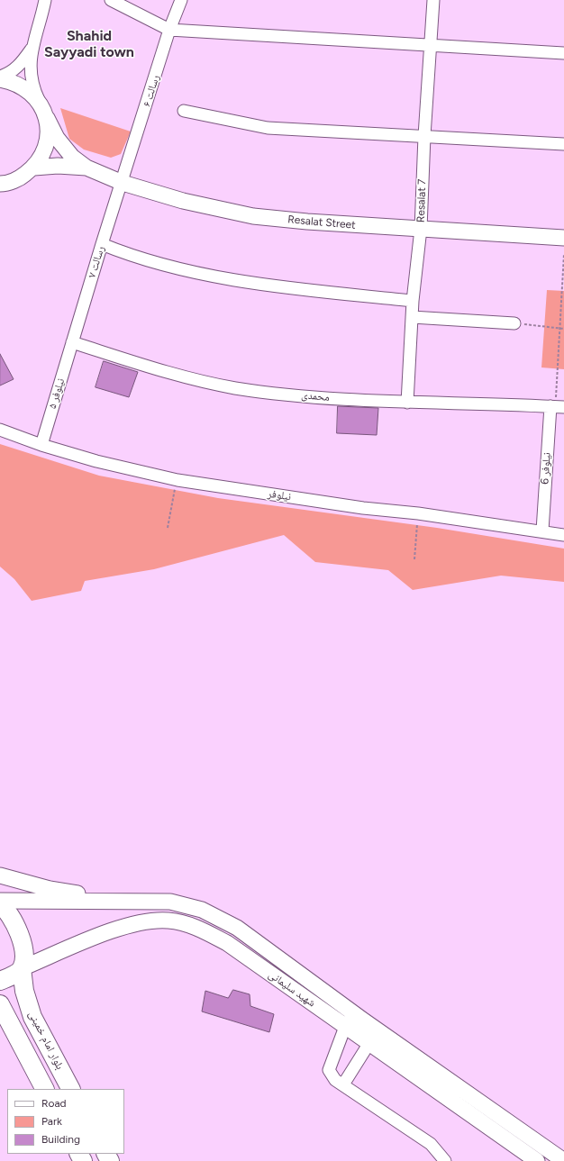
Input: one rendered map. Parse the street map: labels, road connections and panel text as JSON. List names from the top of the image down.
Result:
{
  "streets": {
    "highway": ["بلوار امام خمینی"],
    "main road": ["Resalat Street", "شهید سلیمانی"],
    "street": [
      "رسالت ۶",
      "Resalat 7",
      "رسالت ۷",
      "نیلوفر ۵",
      "محمدی",
      "نیلوفر 6",
      "نیلوفر"
    ]
  },
  "crossings": [
    ["رسالت ۶", "Resalat Street"],
    ["رسالت ۶", "رسالت ۷"],
    ["Resalat 7", "Resalat Street"],
    ["Resalat 7", "محمدی"],
    ["Resalat Street", "رسالت ۷"],
    ["رسالت ۷", "نیلوفر ۵"],
    ["رسالت ۷", "محمدی"],
    ["نیلوفر ۵", "محمدی"],
    ["نیلوفر ۵", "نیلوفر"],
    ["محمدی", "نیلوفر 6"],
    ["نیلوفر 6", "نیلوفر"],
    ["شهید سلیمانی", "بلوار امام خمینی"]
  ],
  "districts": ["Shahid Sayyadi town"],
  "legend": ["Road", "Park", "Building"]
}
